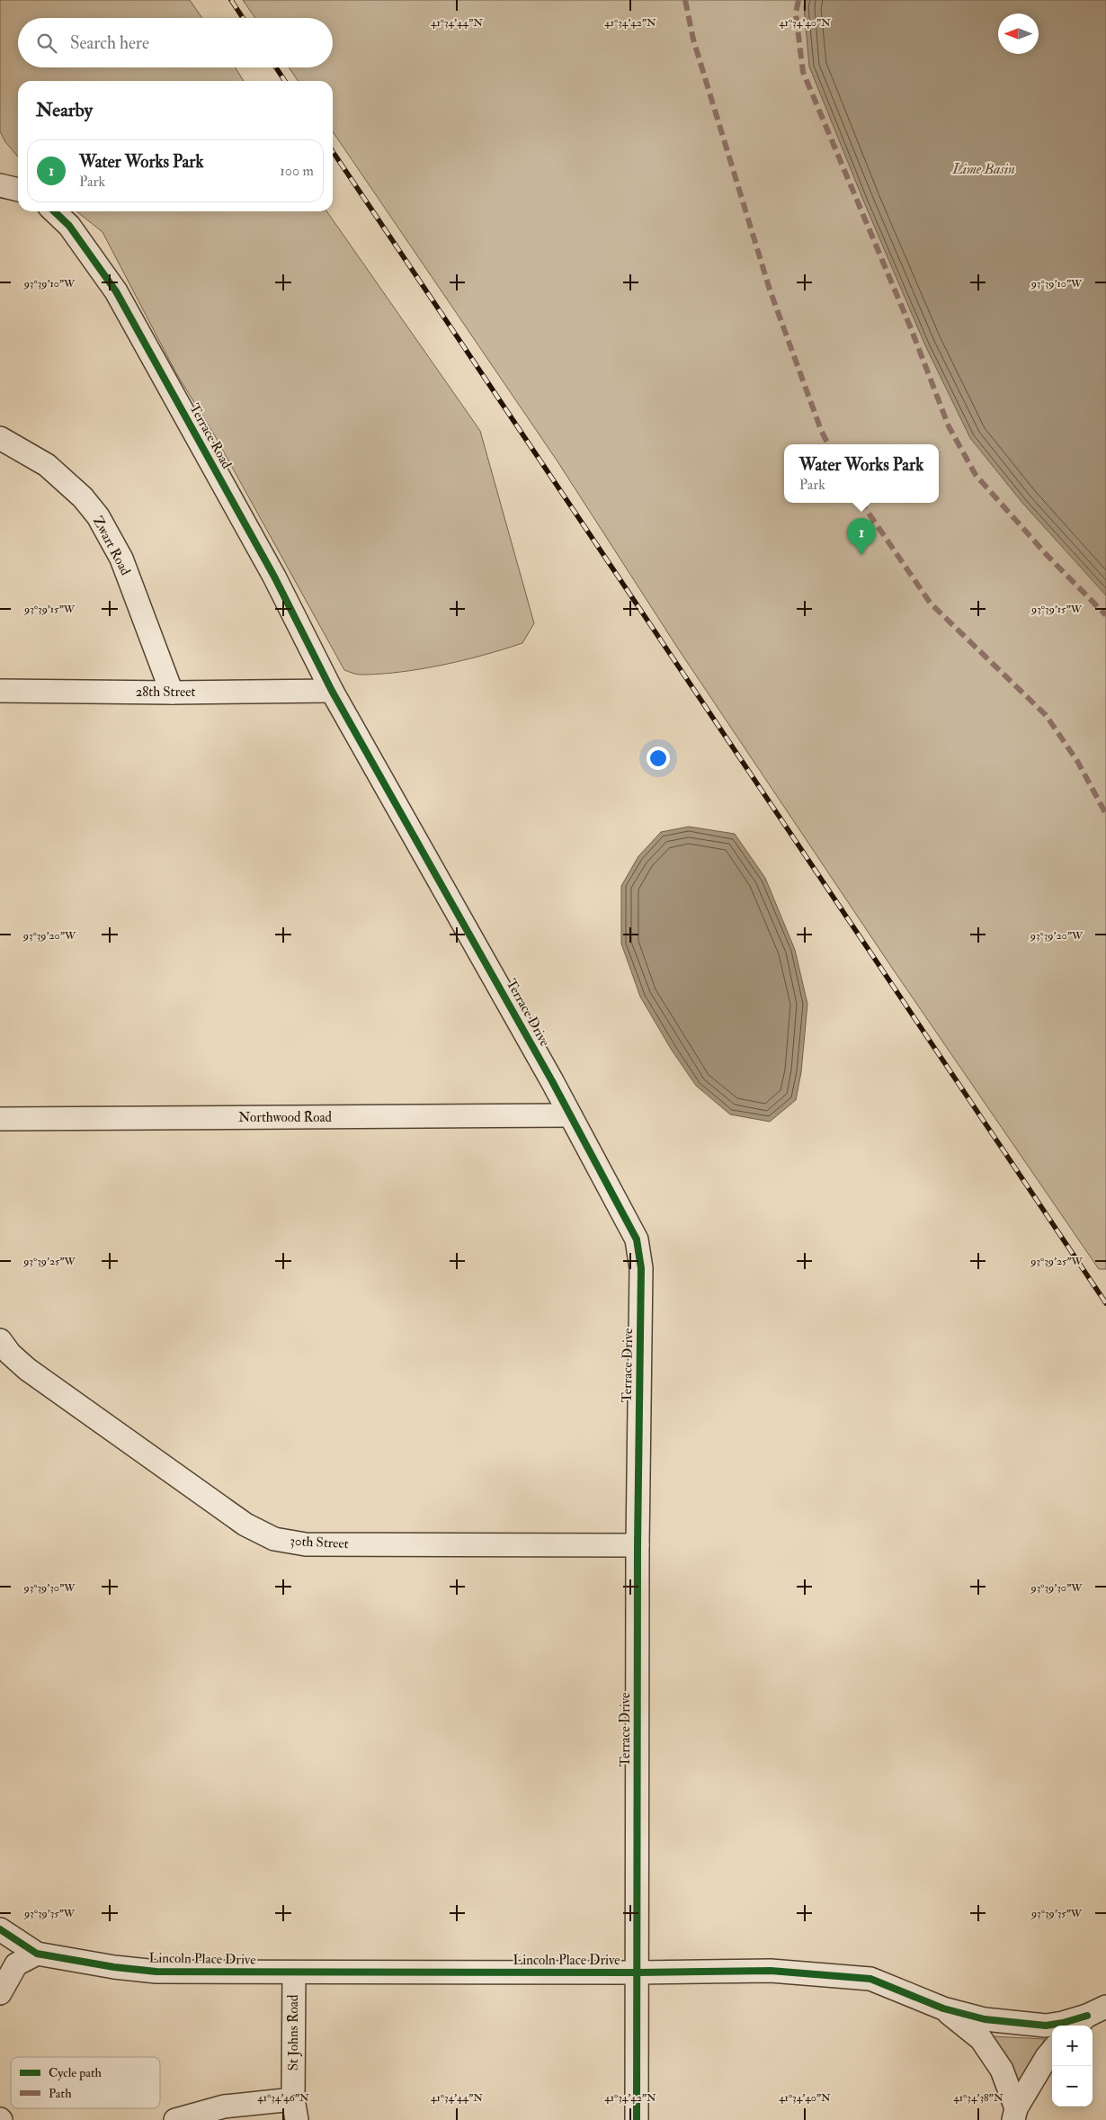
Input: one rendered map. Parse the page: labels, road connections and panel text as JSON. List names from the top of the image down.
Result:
{
  "streets": {
    "street": [
      "Terrace Road",
      "Zwart Road",
      "28th Street",
      "Terrace Drive",
      "Northwood Road",
      "30th Street",
      "Lincoln Place Drive",
      "St Johns Road"
    ]
  },
  "crossings": [
    ["Terrace Road", "28th Street"],
    ["Terrace Road", "Terrace Drive"],
    ["Zwart Road", "28th Street"],
    ["28th Street", "Terrace Drive"],
    ["Terrace Drive", "Northwood Road"],
    ["Terrace Drive", "30th Street"],
    ["Terrace Drive", "Lincoln Place Drive"],
    ["Lincoln Place Drive", "St Johns Road"]
  ],
  "water": ["Lime Basin"],
  "legend": ["Cycle path", "Path"],
  "north": "left",
  "page": {
    "search": "Search here",
    "heading": "Nearby",
    "list": [
      {
        "mark": "1",
        "name": "Water Works Park",
        "note": "Park",
        "value": "100 m"
      }
    ],
    "popup": ["Water Works Park", "Park"],
    "pins": "1",
    "map_buttons": ["+", "−"]
  },
  "coordinates": [
    "41°34'44\"N",
    "41°34'42\"N",
    "41°34'40\"N",
    "93°39'10\"W",
    "93°39'15\"W",
    "93°39'20\"W",
    "93°39'25\"W",
    "93°39'30\"W",
    "93°39'35\"W",
    "41°34'46\"N",
    "41°34'38\"N"
  ]
}
